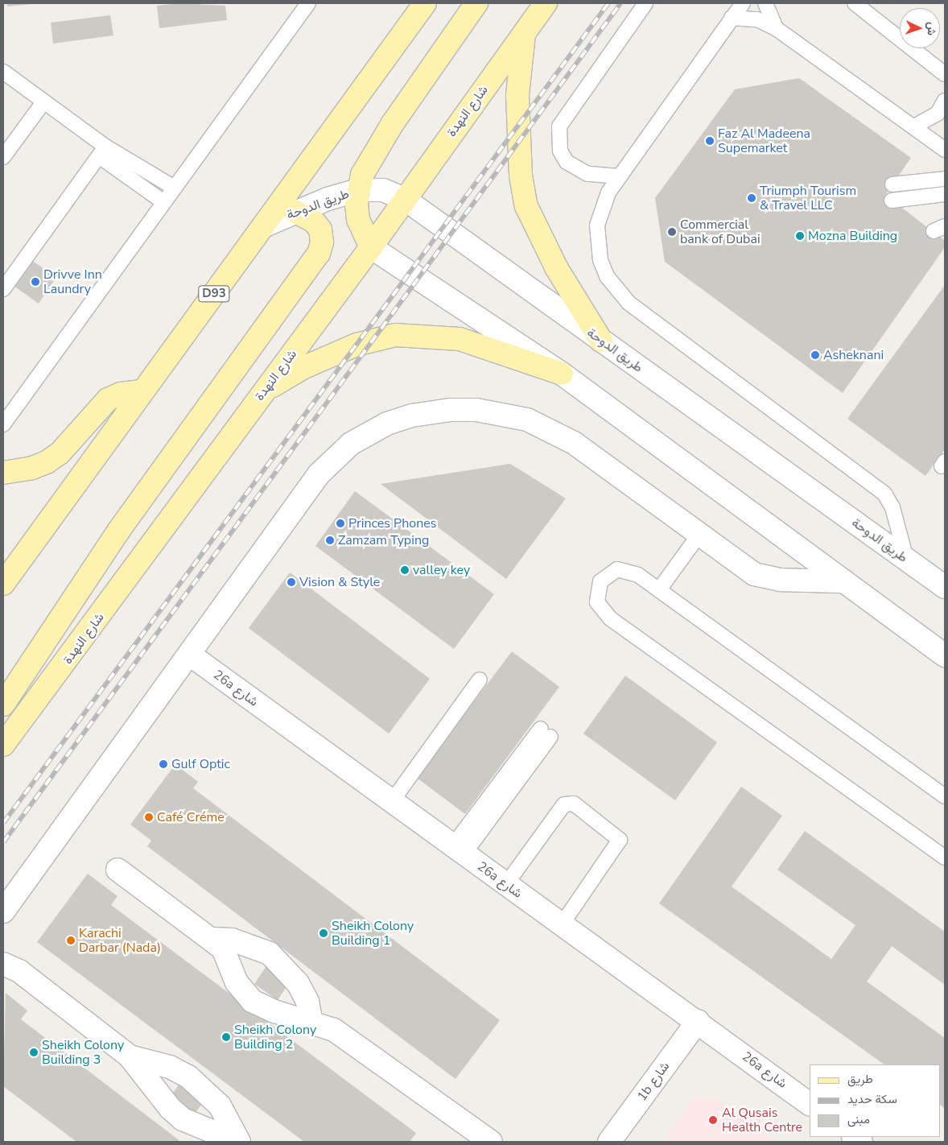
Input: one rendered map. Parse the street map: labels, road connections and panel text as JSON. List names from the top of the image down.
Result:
{
  "streets": {
    "main road": ["شارع النهدة", "D93"],
    "street": ["طريق الدوحة", "26a شارع", "1b شارع"]
  },
  "crossings": [
    ["شارع النهدة", "طريق الدوحة"],
    ["طريق الدوحة", "D93"],
    ["26a شارع", "1b شارع"]
  ],
  "places": [
    "Faz Al Madeena Supemarket",
    "Triumph Tourism & Travel LLC",
    "Commercial bank of Dubai",
    "Mozna Building",
    "Drivve Inn Laundry",
    "Asheknani",
    "Princes Phones",
    "Zamzam Typing",
    "valley key",
    "Vision & Style",
    "Gulf Optic",
    "Café Créme",
    "Sheikh Colony Building 1",
    "Karachi Darbar (Nada)",
    "Sheikh Colony Building 2",
    "Sheikh Colony Building 3",
    "Al Qusais Health Centre"
  ],
  "legend": ["طريق", "سكة حديد", "مبنى"],
  "north": "right"
}
